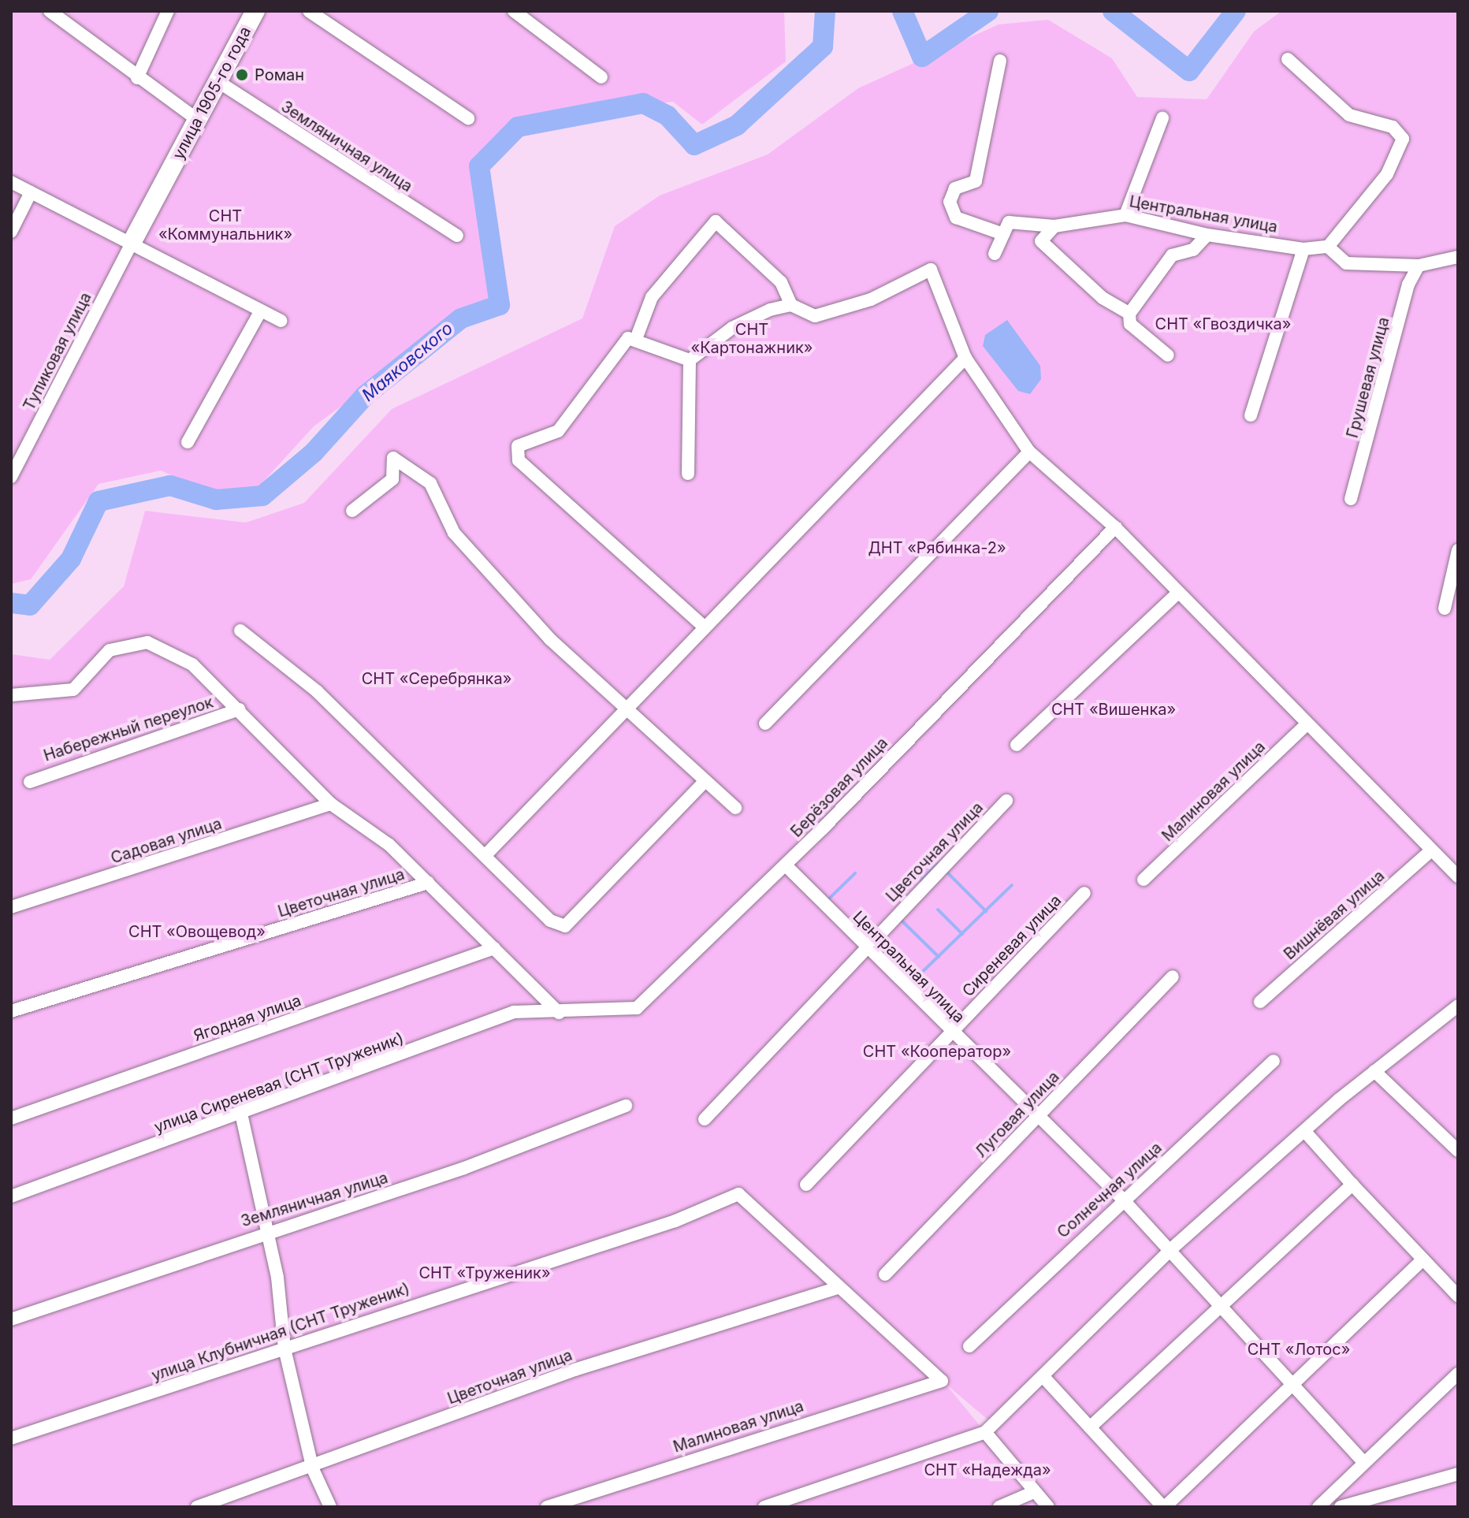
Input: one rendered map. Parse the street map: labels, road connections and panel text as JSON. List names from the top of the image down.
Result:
{
  "streets": {
    "street": [
      "улица 1905-го года",
      "Земляничная улица",
      "Центральная улица",
      "Тупиковая улица",
      "Грушевая улица",
      "Набережный переулок",
      "Берёзовая улица",
      "Малиновая улица",
      "Садовая улица",
      "Цветочная улица",
      "Вишнёвая улица",
      "Сиреневая улица",
      "Ягодная улица",
      "улица Сиреневая (СНТ Труженик)",
      "Луговая улица",
      "Солнечная улица",
      "улица Клубничная (СНТ Труженик)"
    ]
  },
  "crossings": [
    ["улица 1905-го года", "Земляничная улица"],
    ["улица 1905-го года", "Тупиковая улица"],
    ["Центральная улица", "Берёзовая улица"],
    ["Центральная улица", "Цветочная улица"],
    ["Центральная улица", "Сиреневая улица"],
    ["Центральная улица", "Луговая улица"],
    ["Центральная улица", "Солнечная улица"],
    ["Берёзовая улица", "улица Сиреневая (СНТ Труженик)"],
    ["Малиновая улица", "Цветочная улица"],
    ["Малиновая улица", "улица Клубничная (СНТ Труженик)"],
    ["Цветочная улица", "улица Клубничная (СНТ Труженик)"]
  ],
  "water": ["Маяковского"],
  "parks": [
    "СНТ «Коммунальник»",
    "СНТ «Гвоздичка»",
    "СНТ «Картонажник»",
    "ДНТ «Рябинка-2»",
    "СНТ «Серебрянка»",
    "СНТ «Вишенка»",
    "СНТ «Овощевод»",
    "СНТ «Кооператор»",
    "СНТ «Труженик»",
    "СНТ «Лотос»",
    "СНТ «Надежда»"
  ],
  "places": ["Роман"]
}
